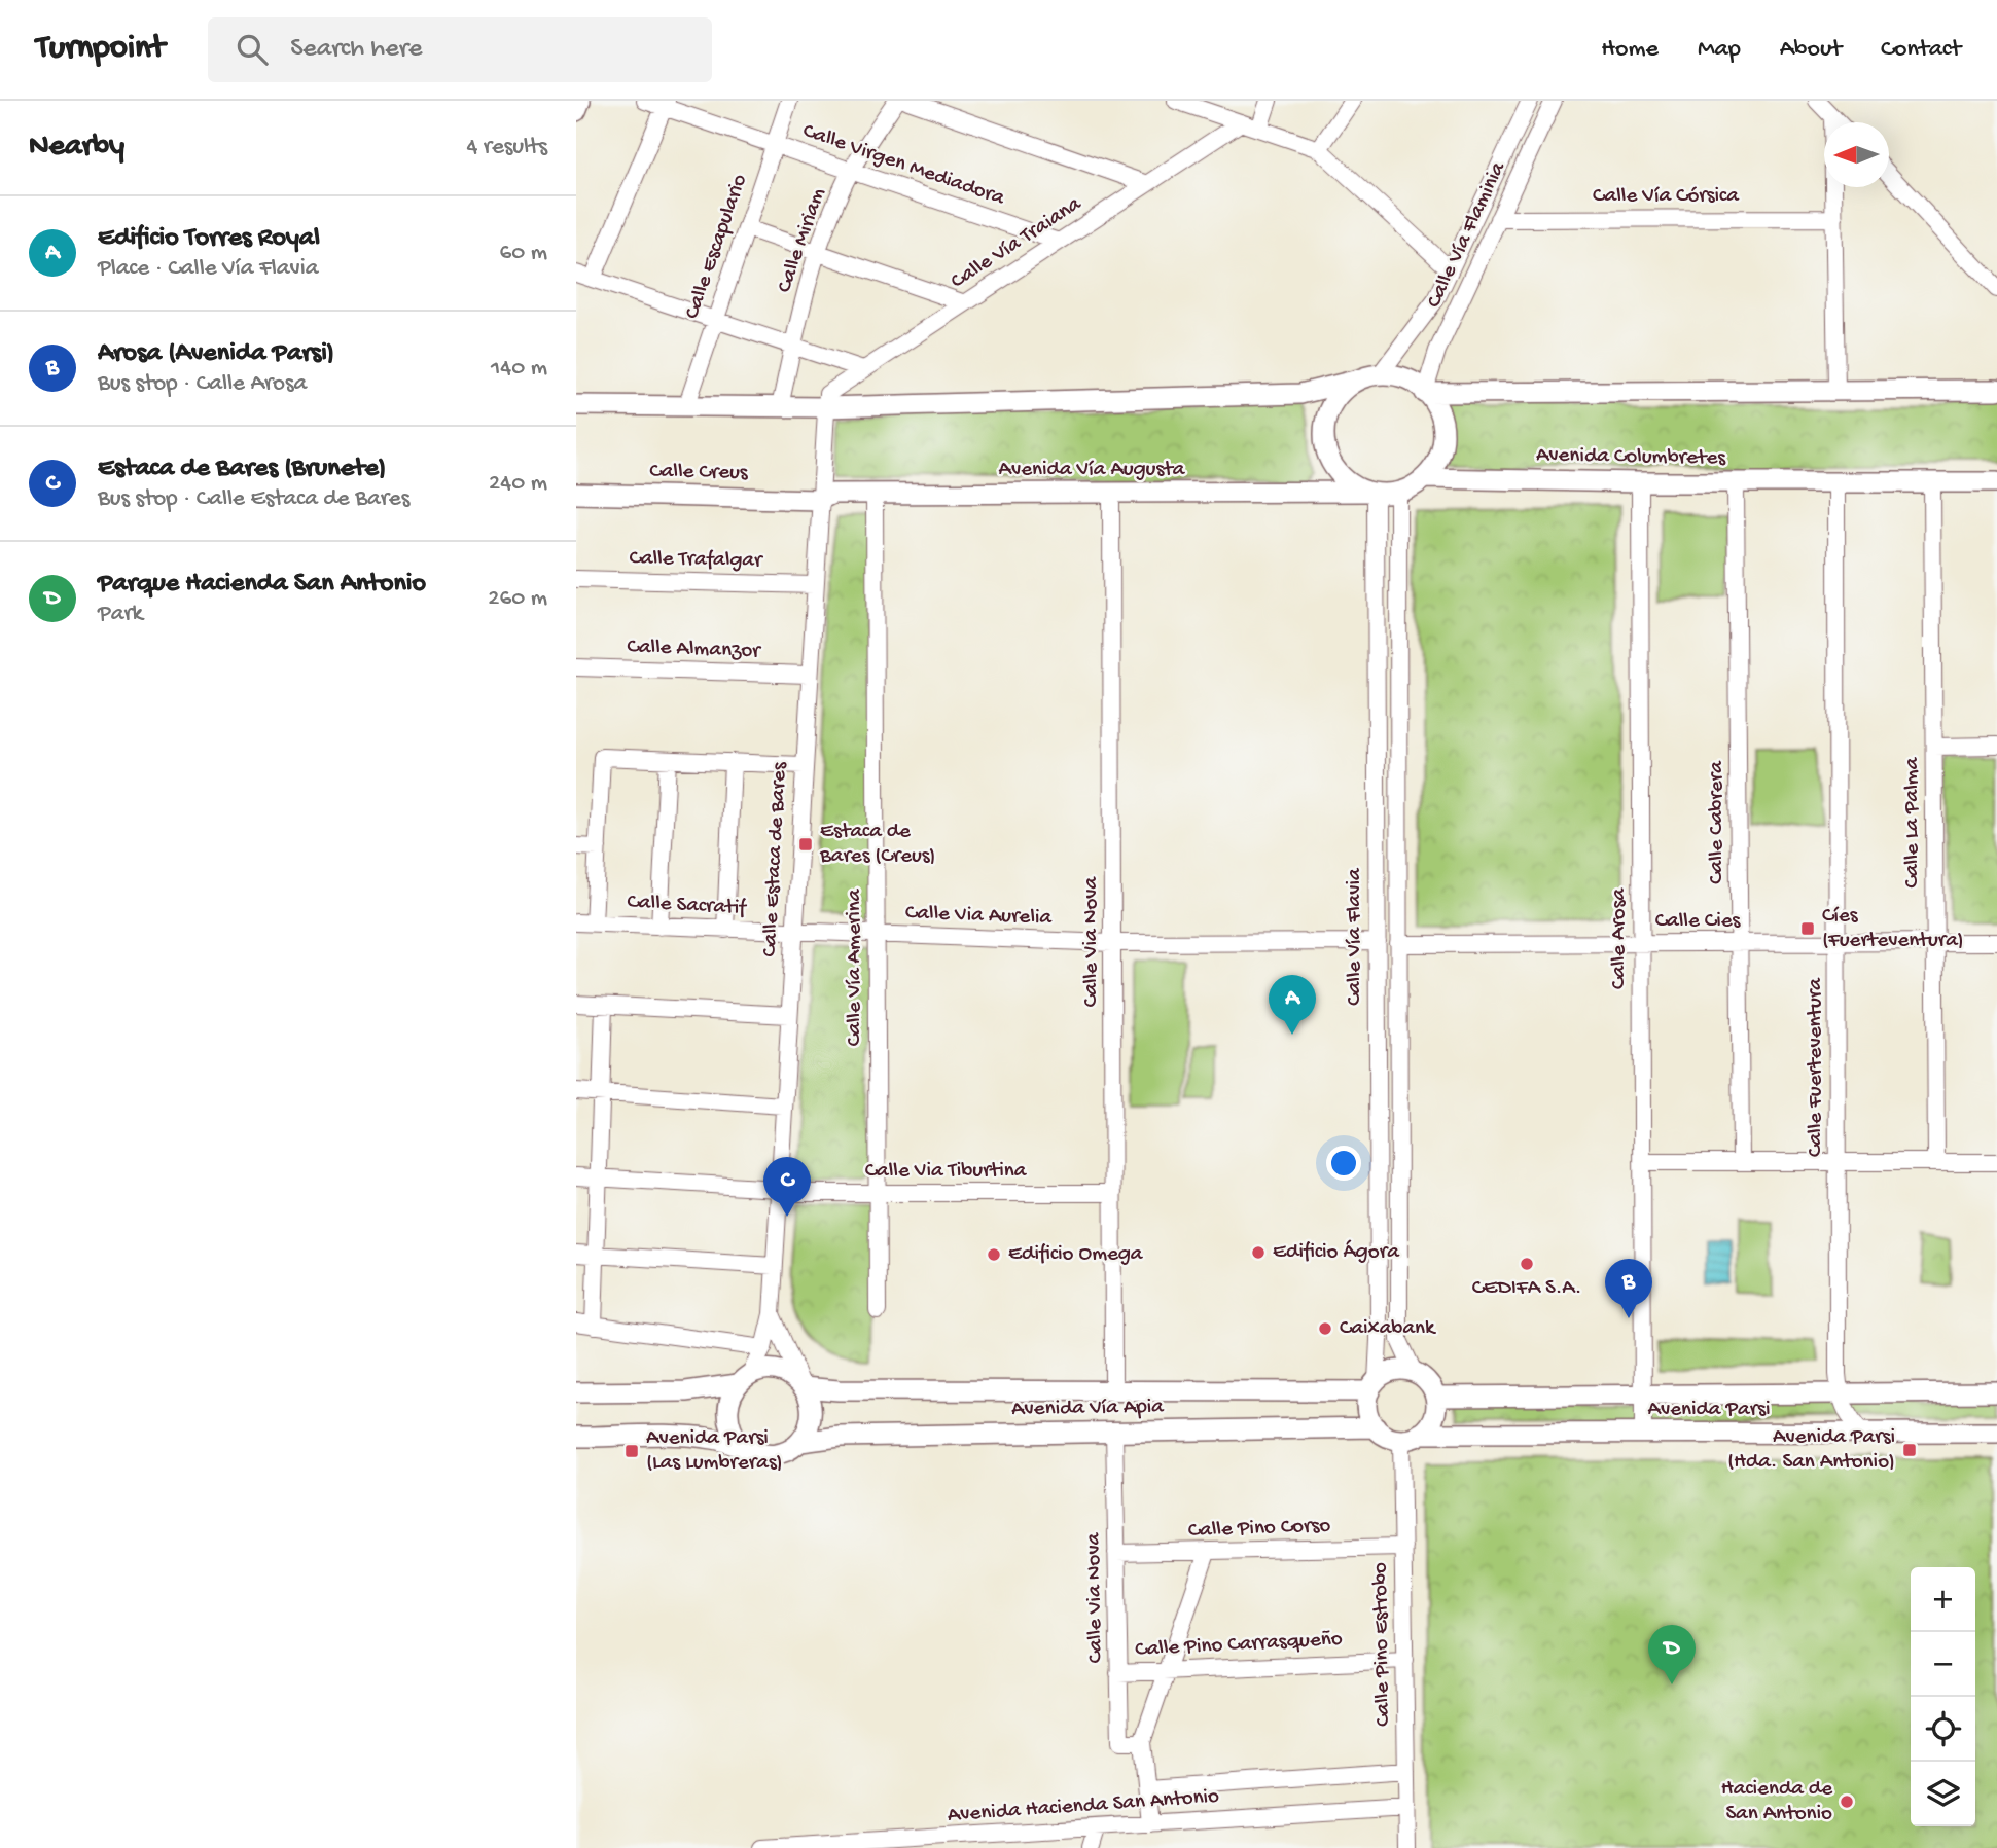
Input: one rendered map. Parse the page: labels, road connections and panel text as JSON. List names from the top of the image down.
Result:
{
  "streets": {
    "street": [
      "Calle Virgen Mediadora",
      "Calle Vía Córsica",
      "Calle Vía Flaminia",
      "Calle Miriam",
      "Calle Vía Traiana",
      "Calle Escapulario",
      "Avenida Columbretes",
      "Avenida Vía Augusta",
      "Calle Creus",
      "Calle Trafalgar",
      "Calle Almanzor",
      "Calle Cabrera",
      "Calle La Palma",
      "Calle Estaca de Bares",
      "Calle Sacratif",
      "Calle Via Aurelia",
      "Calle Cies",
      "Calle Vía Flavia",
      "Calle Arosa",
      "Calle Via Nova",
      "Calle Vía Amerina",
      "Calle Fuerteventura",
      "Calle Via Tiburtina",
      "Avenida Vía Apia",
      "Avenida Parsi",
      "Calle Pino Corso",
      "Calle Pino Estrobo",
      "Calle Pino Carrasqueño",
      "Avenida Hacienda San Antonio"
    ]
  },
  "crossings": [
    ["Calle Virgen Mediadora", "Calle Miriam"],
    ["Calle Virgen Mediadora", "Calle Vía Traiana"],
    ["Calle Virgen Mediadora", "Calle Escapulario"],
    ["Calle Vía Córsica", "Calle Vía Flaminia"],
    ["Calle Vía Flaminia", "Avenida Columbretes"],
    ["Calle Vía Flaminia", "Avenida Vía Augusta"],
    ["Calle Vía Flaminia", "Calle Vía Flavia"],
    ["Calle Vía Traiana", "Calle Estaca de Bares"],
    ["Avenida Columbretes", "Avenida Vía Augusta"],
    ["Avenida Columbretes", "Calle Cabrera"],
    ["Avenida Columbretes", "Calle La Palma"],
    ["Avenida Columbretes", "Calle Vía Flavia"],
    ["Avenida Columbretes", "Calle Arosa"],
    ["Avenida Columbretes", "Calle Fuerteventura"],
    ["Avenida Vía Augusta", "Calle Creus"],
    ["Avenida Vía Augusta", "Calle Estaca de Bares"],
    ["Avenida Vía Augusta", "Calle Vía Flavia"],
    ["Avenida Vía Augusta", "Calle Via Nova"],
    ["Avenida Vía Augusta", "Calle Vía Amerina"],
    ["Calle Creus", "Calle Estaca de Bares"],
    ["Calle Trafalgar", "Calle Estaca de Bares"],
    ["Calle Almanzor", "Calle Estaca de Bares"],
    ["Calle Cabrera", "Calle Cies"],
    ["Calle La Palma", "Calle Cies"],
    ["Calle Estaca de Bares", "Calle Sacratif"],
    ["Calle Estaca de Bares", "Calle Via Aurelia"],
    ["Calle Estaca de Bares", "Calle Via Tiburtina"],
    ["Calle Estaca de Bares", "Avenida Vía Apia"],
    ["Calle Sacratif", "Calle Via Aurelia"],
    ["Calle Via Aurelia", "Calle Vía Flavia"],
    ["Calle Via Aurelia", "Calle Via Nova"],
    ["Calle Via Aurelia", "Calle Vía Amerina"],
    ["Calle Cies", "Calle Vía Flavia"],
    ["Calle Cies", "Calle Arosa"],
    ["Calle Cies", "Calle Fuerteventura"],
    ["Calle Vía Flavia", "Avenida Vía Apia"],
    ["Calle Vía Flavia", "Avenida Parsi"],
    ["Calle Vía Flavia", "Calle Pino Estrobo"],
    ["Calle Arosa", "Avenida Parsi"],
    ["Calle Via Nova", "Calle Via Tiburtina"],
    ["Calle Via Nova", "Avenida Vía Apia"],
    ["Calle Via Nova", "Calle Pino Corso"],
    ["Calle Via Nova", "Calle Pino Carrasqueño"],
    ["Calle Vía Amerina", "Calle Via Tiburtina"],
    ["Calle Fuerteventura", "Avenida Parsi"],
    ["Avenida Vía Apia", "Avenida Parsi"],
    ["Avenida Vía Apia", "Calle Pino Estrobo"],
    ["Avenida Parsi", "Calle Pino Estrobo"],
    ["Calle Pino Corso", "Calle Pino Estrobo"],
    ["Calle Pino Estrobo", "Calle Pino Carrasqueño"],
    ["Calle Pino Estrobo", "Avenida Hacienda San Antonio"]
  ],
  "places": {
    "transit": [
      "Estaca de Bares (Creus)",
      "Cíes (Fuerteventura)",
      "Avenida Parsi (Hda. San Antonio)",
      "Avenida Parsi (Las Lumbreras)"
    ],
    "other": [
      "Edificio Ágora",
      "Edificio Omega",
      "CEDIFA S.A.",
      "Caixabank",
      "Hacienda de San Antonio"
    ]
  },
  "north": "left",
  "page": {
    "header": "Turnpoint",
    "search": "Search here",
    "nav": [
      "Home",
      "Map",
      "About",
      "Contact"
    ],
    "heading": ["Nearby", "4 results"],
    "list": [
      {
        "mark": "A",
        "name": "Edificio Torres Royal",
        "note": "Place · Calle Vía Flavia",
        "value": "60 m"
      },
      {
        "mark": "B",
        "name": "Arosa (Avenida Parsi)",
        "note": "Bus stop · Calle Arosa",
        "value": "140 m"
      },
      {
        "mark": "C",
        "name": "Estaca de Bares (Brunete)",
        "note": "Bus stop · Calle Estaca de Bares",
        "value": "240 m"
      },
      {
        "mark": "D",
        "name": "Parque Hacienda San Antonio",
        "note": "Park",
        "value": "260 m"
      }
    ],
    "pins": [
      "A",
      "C",
      "B",
      "D"
    ],
    "map_buttons": ["+", "−"]
  }
}
